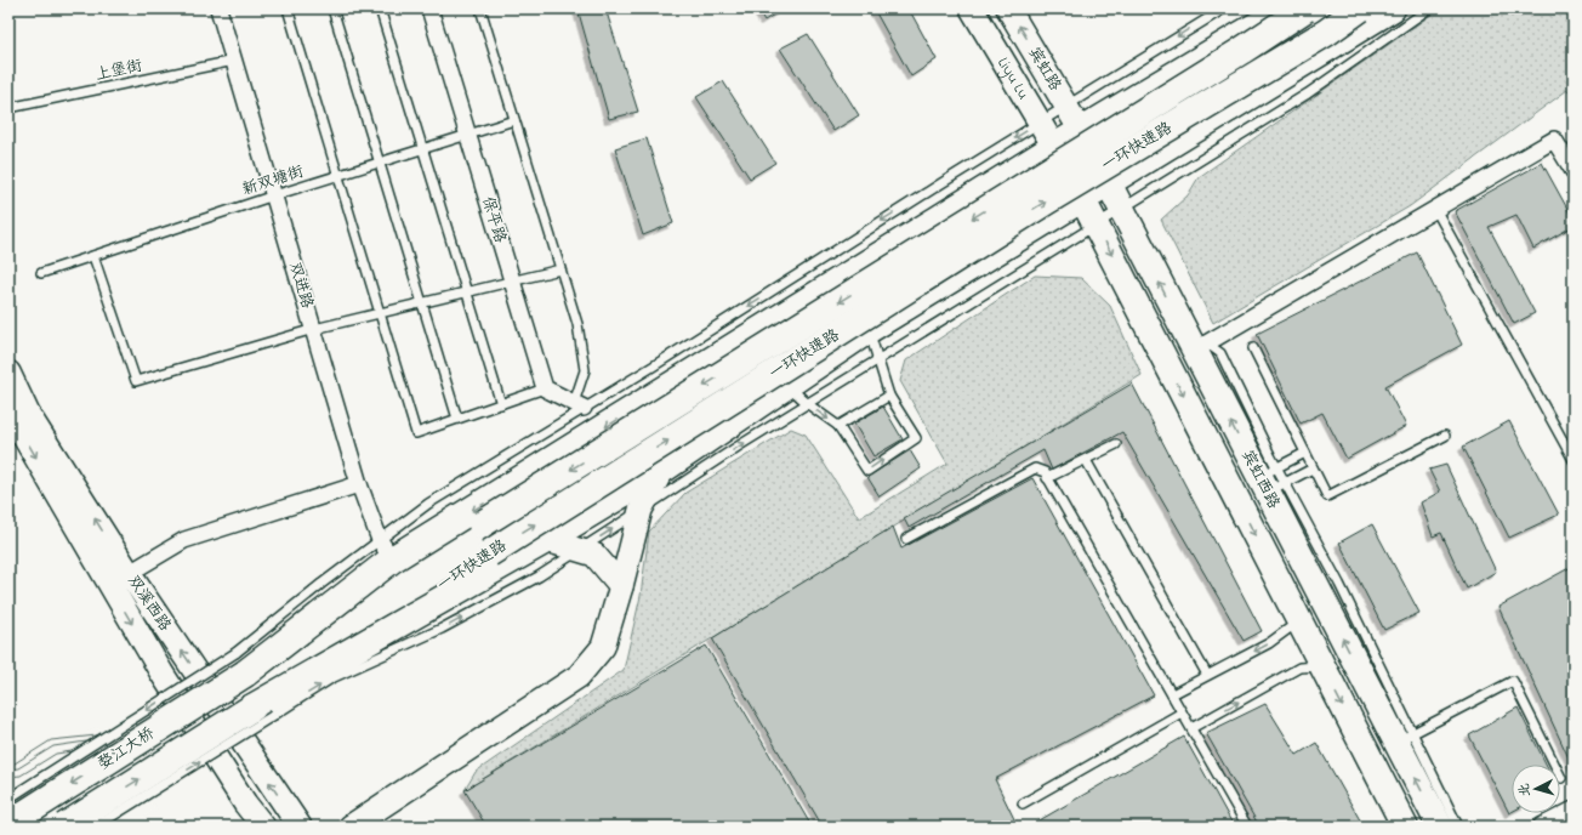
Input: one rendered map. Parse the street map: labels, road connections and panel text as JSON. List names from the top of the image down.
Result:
{
  "streets": {
    "highway": ["一环快速路", "婺江大桥"],
    "main road": [
      "宾虹路",
      "Liyu Lu",
      "宾虹西路",
      "双溪西路"
    ],
    "street": ["保平路", "双进路"],
    "lane": ["上堡街", "新双塘街"]
  },
  "crossings": [
    ["宾虹路", "宾虹西路"],
    ["上堡街", "双进路"],
    ["Liyu Lu", "宾虹西路"],
    ["一环快速路", "婺江大桥"],
    ["新双塘街", "保平路"],
    ["新双塘街", "双进路"]
  ],
  "one_way": ["宾虹路"],
  "north": "left"
}
